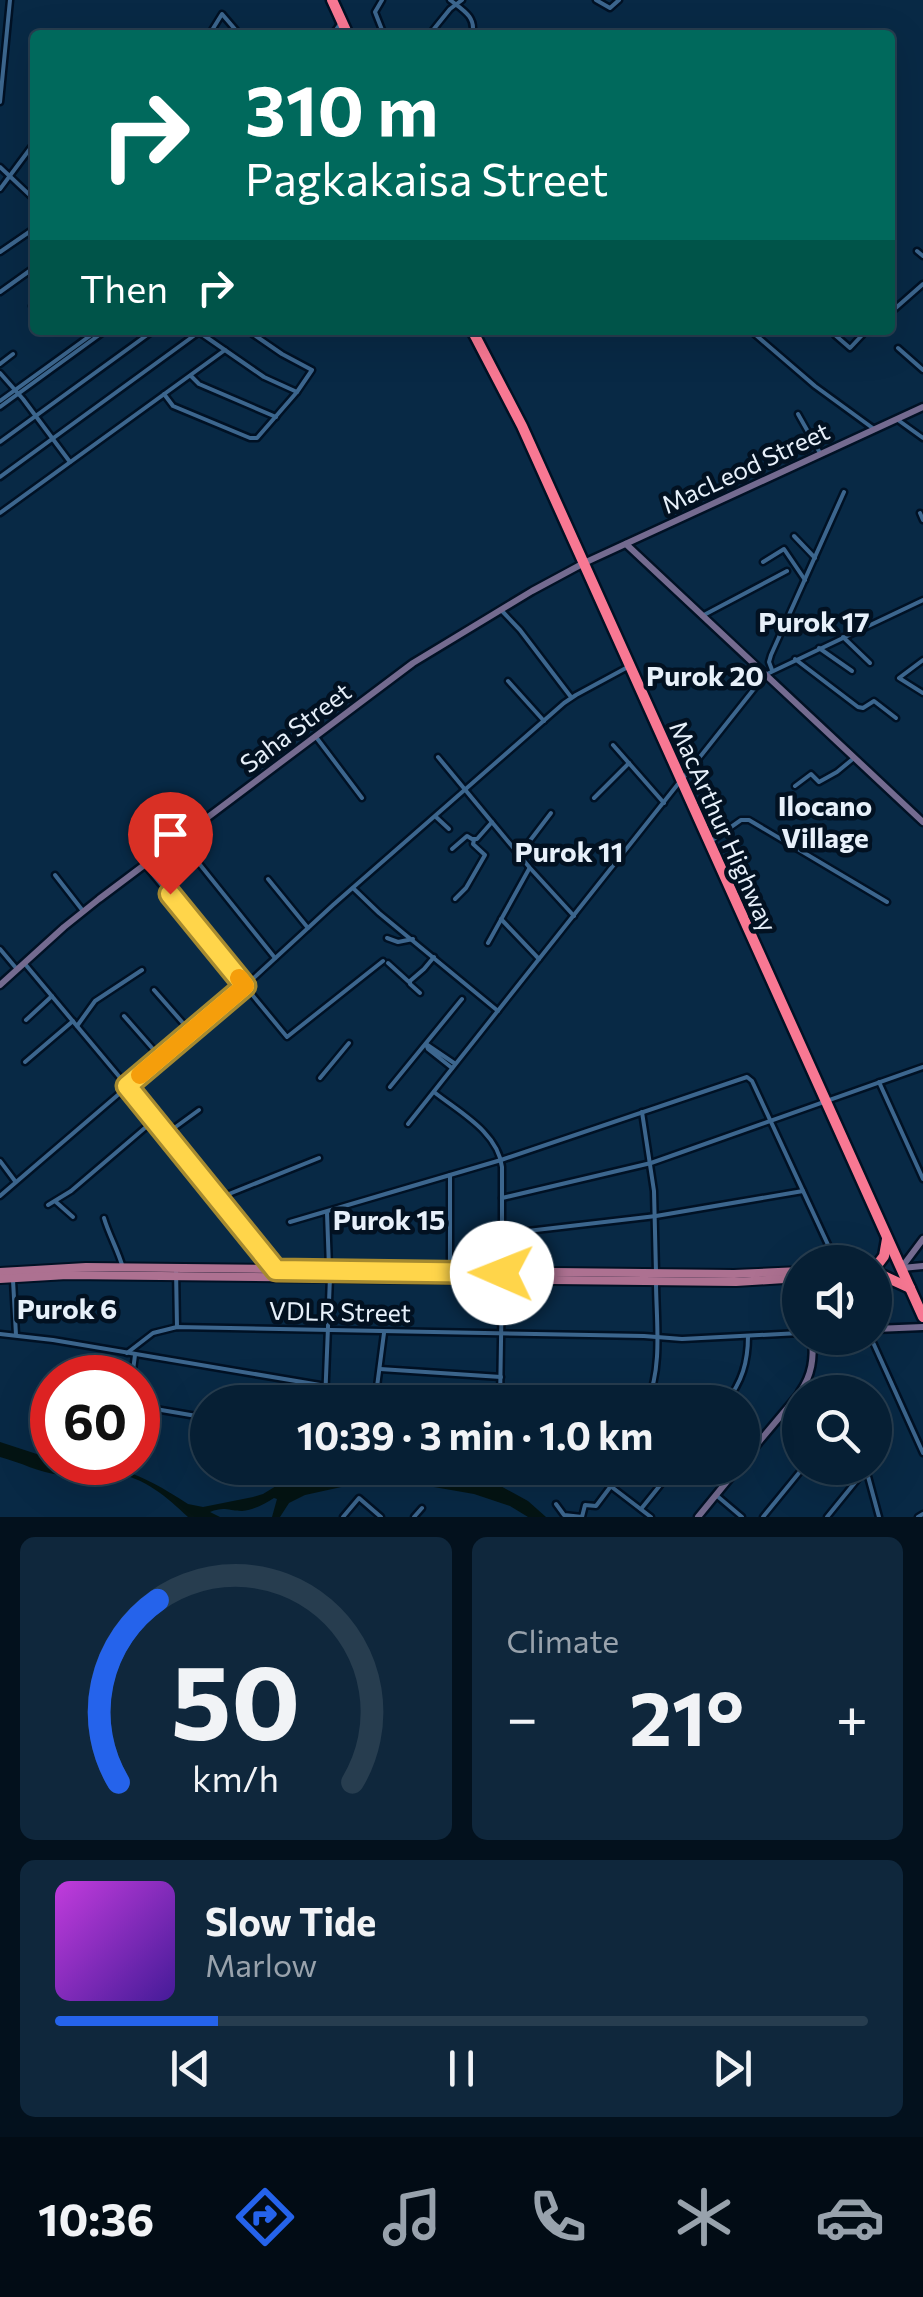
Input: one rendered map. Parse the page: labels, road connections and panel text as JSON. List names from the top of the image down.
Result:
{
  "streets": {
    "highway": ["MacArthur Highway"],
    "street": ["MacLeod Street", "Saha Street", "VDLR Street"]
  },
  "crossings": [
    ["MacLeod Street", "Saha Street"],
    ["MacLeod Street", "MacArthur Highway"],
    ["Saha Street", "MacArthur Highway"]
  ],
  "districts": [
    "Purok 17",
    "Purok 20",
    "Ilocano Village",
    "Purok 11",
    "Purok 15",
    "Purok 6"
  ],
  "page": {
    "turn": ["310 m", "Pagkakaisa Street"],
    "then": "Then",
    "limit": "60",
    "trip": "10:39 · 3 min · 1.0 km",
    "tile": "Climate",
    "heat": ["−", "21°", "+"],
    "song": ["Slow Tide", "Marlow"],
    "tabs": "10:36",
    "gauge": ["50", "km/h"]
  }
}
